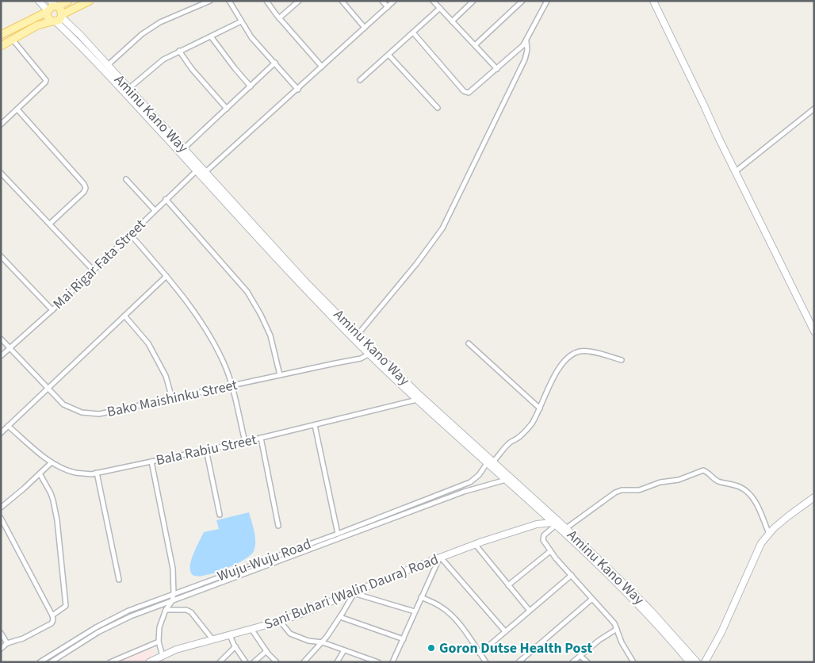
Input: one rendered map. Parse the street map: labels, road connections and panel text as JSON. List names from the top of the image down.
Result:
{
  "streets": {
    "main road": ["Aminu Kano Way", "Sani Buhari (Walin Daura) Road"],
    "street": [
      "Mai Rigar Fata Street",
      "Bako Maishinku Street",
      "Bala Rabiu Street",
      "Wuju-Wuju Road"
    ]
  },
  "crossings": [
    ["Aminu Kano Way", "Mai Rigar Fata Street"],
    ["Aminu Kano Way", "Bako Maishinku Street"],
    ["Aminu Kano Way", "Bala Rabiu Street"],
    ["Aminu Kano Way", "Wuju-Wuju Road"],
    ["Aminu Kano Way", "Sani Buhari (Walin Daura) Road"],
    ["Mai Rigar Fata Street", "Bako Maishinku Street"]
  ],
  "places": ["Goron Dutse Health Post"]
}
